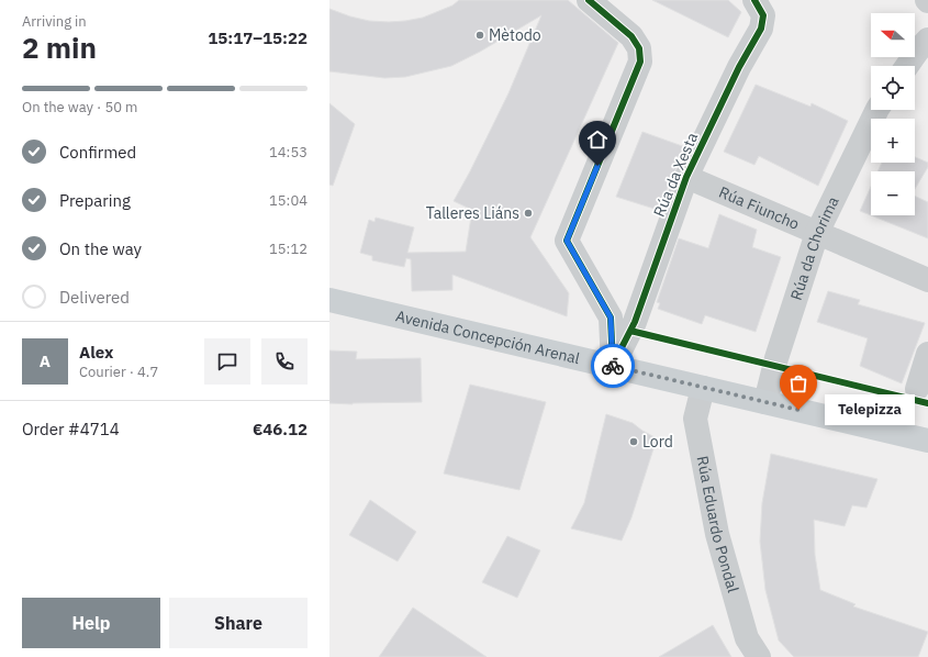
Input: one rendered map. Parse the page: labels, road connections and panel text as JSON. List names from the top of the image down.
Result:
{
  "streets": {
    "main road": ["Avenida Concepción Arenal"],
    "street": [
      "Rúa da Xesta",
      "Rúa Fiuncho",
      "Rúa da Chorima",
      "Rúa Eduardo Pondal"
    ]
  },
  "crossings": [
    ["Rúa da Xesta", "Rúa Fiuncho"],
    ["Rúa da Xesta", "Avenida Concepción Arenal"],
    ["Rúa Fiuncho", "Rúa da Chorima"],
    ["Rúa da Chorima", "Avenida Concepción Arenal"],
    ["Avenida Concepción Arenal", "Rúa Eduardo Pondal"]
  ],
  "places": [
    "Mètodo",
    "Talleres Liáns",
    "Telepizza",
    "Lord"
  ],
  "north": "left",
  "page": {
    "heading": ["2 min", "Arriving in", "15:17–15:22"],
    "panel": [
      "Alex",
      "Courier · 4.7",
      "Order #4714",
      "€46.12"
    ],
    "map_buttons": ["+", "−"],
    "bar": "On the way · 50 m",
    "list": [
      ["Confirmed", "14:53"],
      ["Preparing", "15:04"],
      ["On the way", "15:12"],
      "Delivered"
    ],
    "round": "A",
    "bubble": "Telepizza",
    "buttons": ["Help", "Share"]
  }
}
